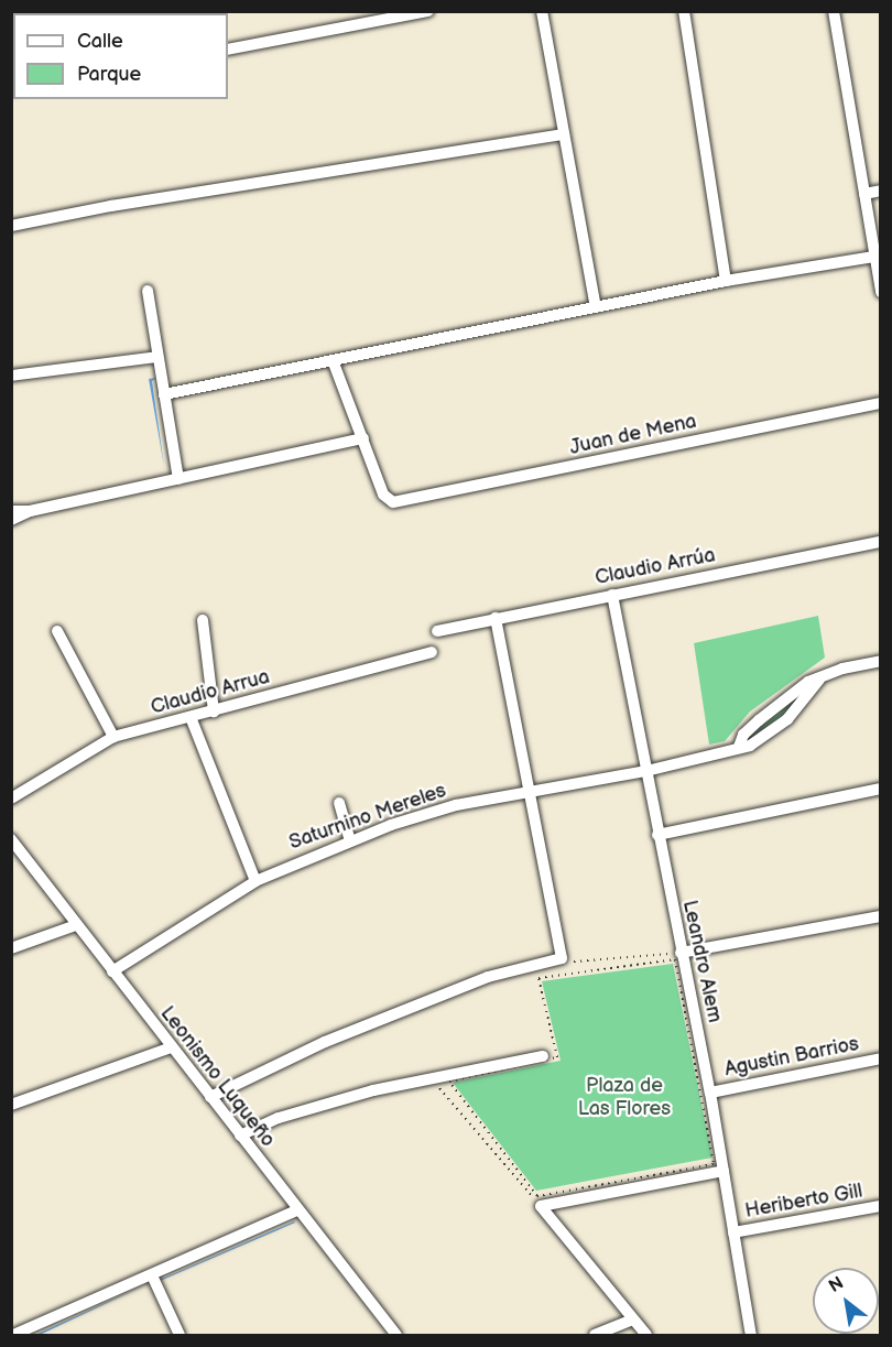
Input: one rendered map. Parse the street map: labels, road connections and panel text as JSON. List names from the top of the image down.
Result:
{
  "streets": {
    "street": [
      "Juan de Mena",
      "Claudio Arrúa",
      "Claudio Arrua",
      "Saturnino Mereles",
      "Leandro Alem",
      "Agustin Barrios",
      "Leonismo Luqueño",
      "Heriberto Gill"
    ]
  },
  "crossings": [
    ["Claudio Arrúa", "Leandro Alem"],
    ["Saturnino Mereles", "Leandro Alem"],
    ["Saturnino Mereles", "Leonismo Luqueño"],
    ["Leandro Alem", "Agustin Barrios"],
    ["Leandro Alem", "Heriberto Gill"]
  ],
  "parks": ["Plaza de Las Flores"],
  "legend": ["Calle", "Parque"],
  "north": "top left"
}
